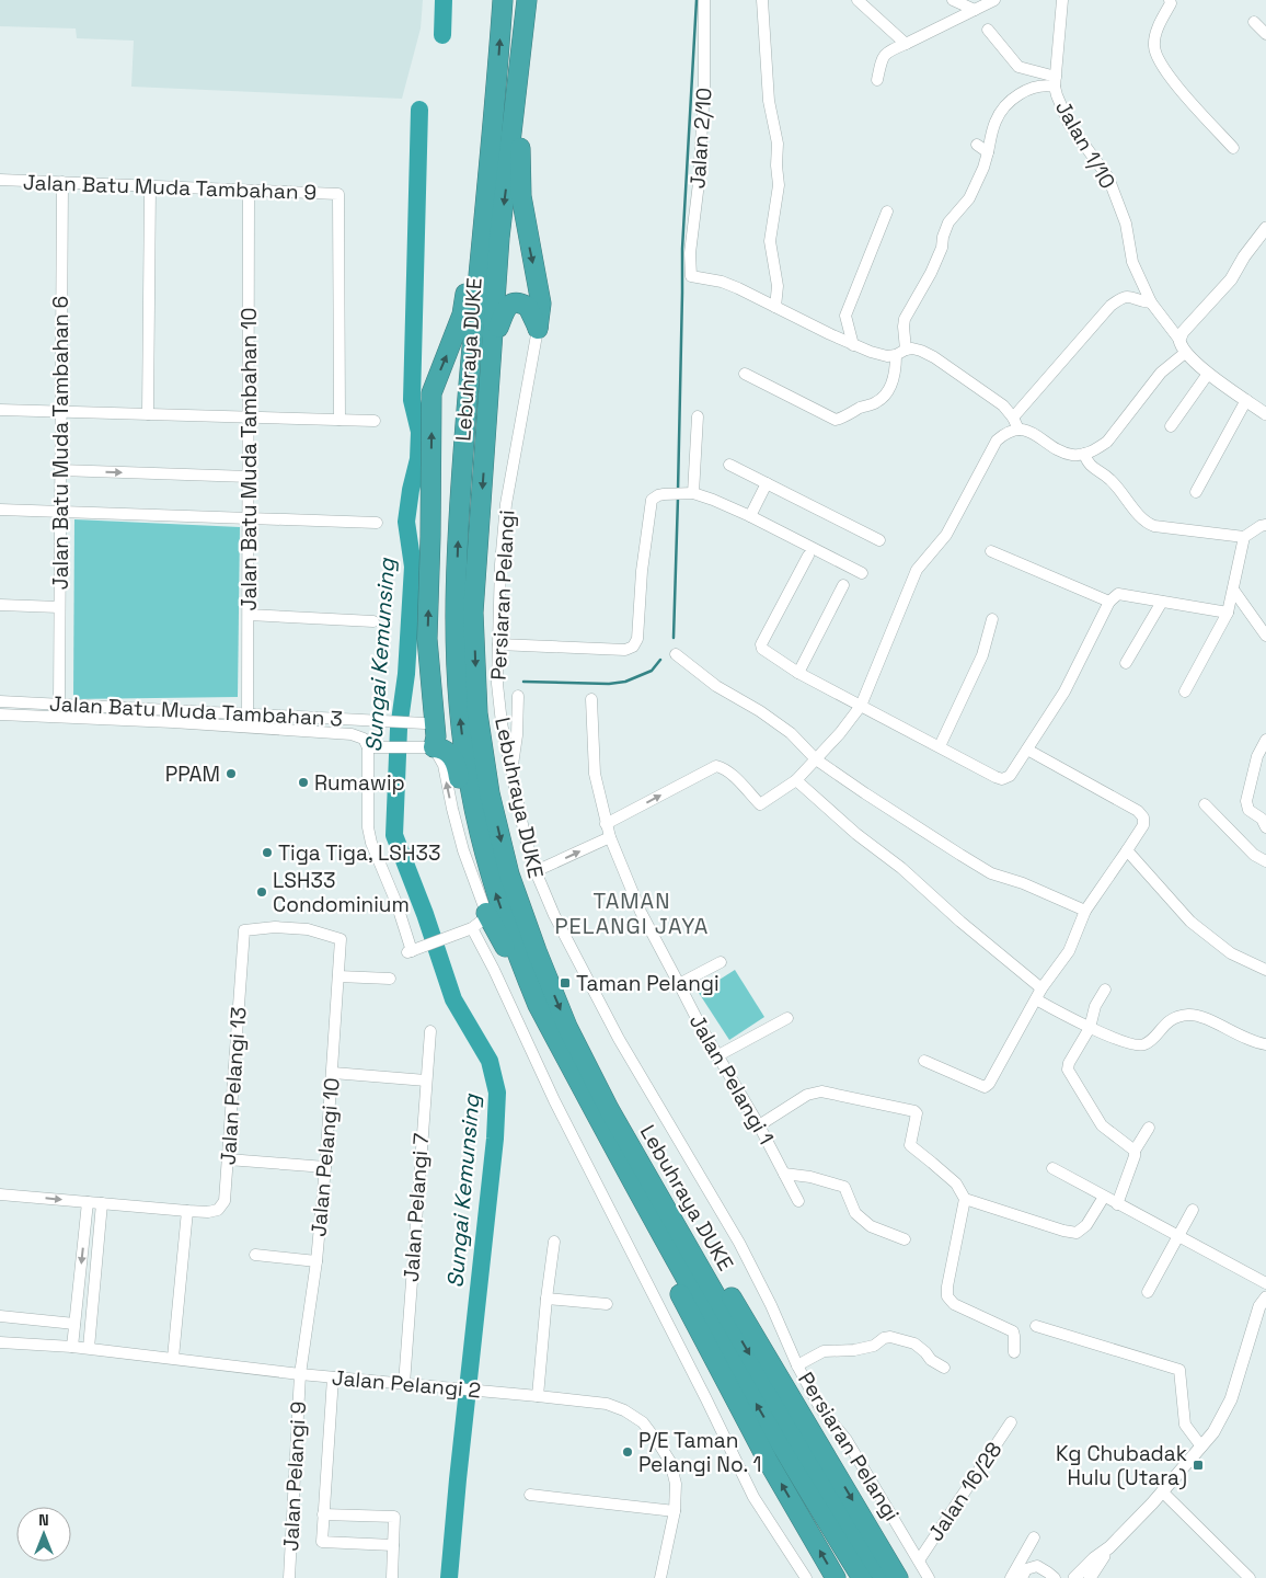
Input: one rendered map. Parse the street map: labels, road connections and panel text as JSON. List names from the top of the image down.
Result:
{
  "streets": {
    "highway": ["Lebuhraya DUKE"],
    "street": [
      "Jalan 2/10",
      "Jalan 1/10",
      "Jalan Batu Muda Tambahan 9",
      "Jalan Batu Muda Tambahan 6",
      "Jalan Batu Muda Tambahan 10",
      "Persiaran Pelangi",
      "Jalan Batu Muda Tambahan 3",
      "Jalan Pelangi 1",
      "Jalan Pelangi 13",
      "Jalan Pelangi 10",
      "Jalan Pelangi 7",
      "Jalan Pelangi 2",
      "Jalan Pelangi 9",
      "Jalan 16/28"
    ]
  },
  "crossings": [
    ["Jalan Batu Muda Tambahan 9", "Jalan Batu Muda Tambahan 6"],
    ["Jalan Batu Muda Tambahan 9", "Jalan Batu Muda Tambahan 10"],
    ["Jalan Batu Muda Tambahan 6", "Jalan Batu Muda Tambahan 3"],
    ["Jalan Batu Muda Tambahan 10", "Jalan Batu Muda Tambahan 3"],
    ["Persiaran Pelangi", "Jalan 16/28"],
    ["Jalan Pelangi 13", "Jalan Pelangi 10"],
    ["Jalan Pelangi 10", "Jalan Pelangi 2"],
    ["Jalan Pelangi 10", "Jalan Pelangi 9"],
    ["Jalan Pelangi 7", "Jalan Pelangi 2"],
    ["Jalan Pelangi 2", "Jalan Pelangi 9"]
  ],
  "districts": ["TAMAN PELANGI JAYA"],
  "water": ["Sungai Kemunsing"],
  "places": {
    "other": [
      "PPAM",
      "Rumawip",
      "Tiga Tiga, LSH33",
      "LSH33 Condominium",
      "P/E Taman Pelangi No. 1"
    ],
    "transit": ["Taman Pelangi", "Kg Chubadak Hulu (Utara)"]
  },
  "north": "top"
}
